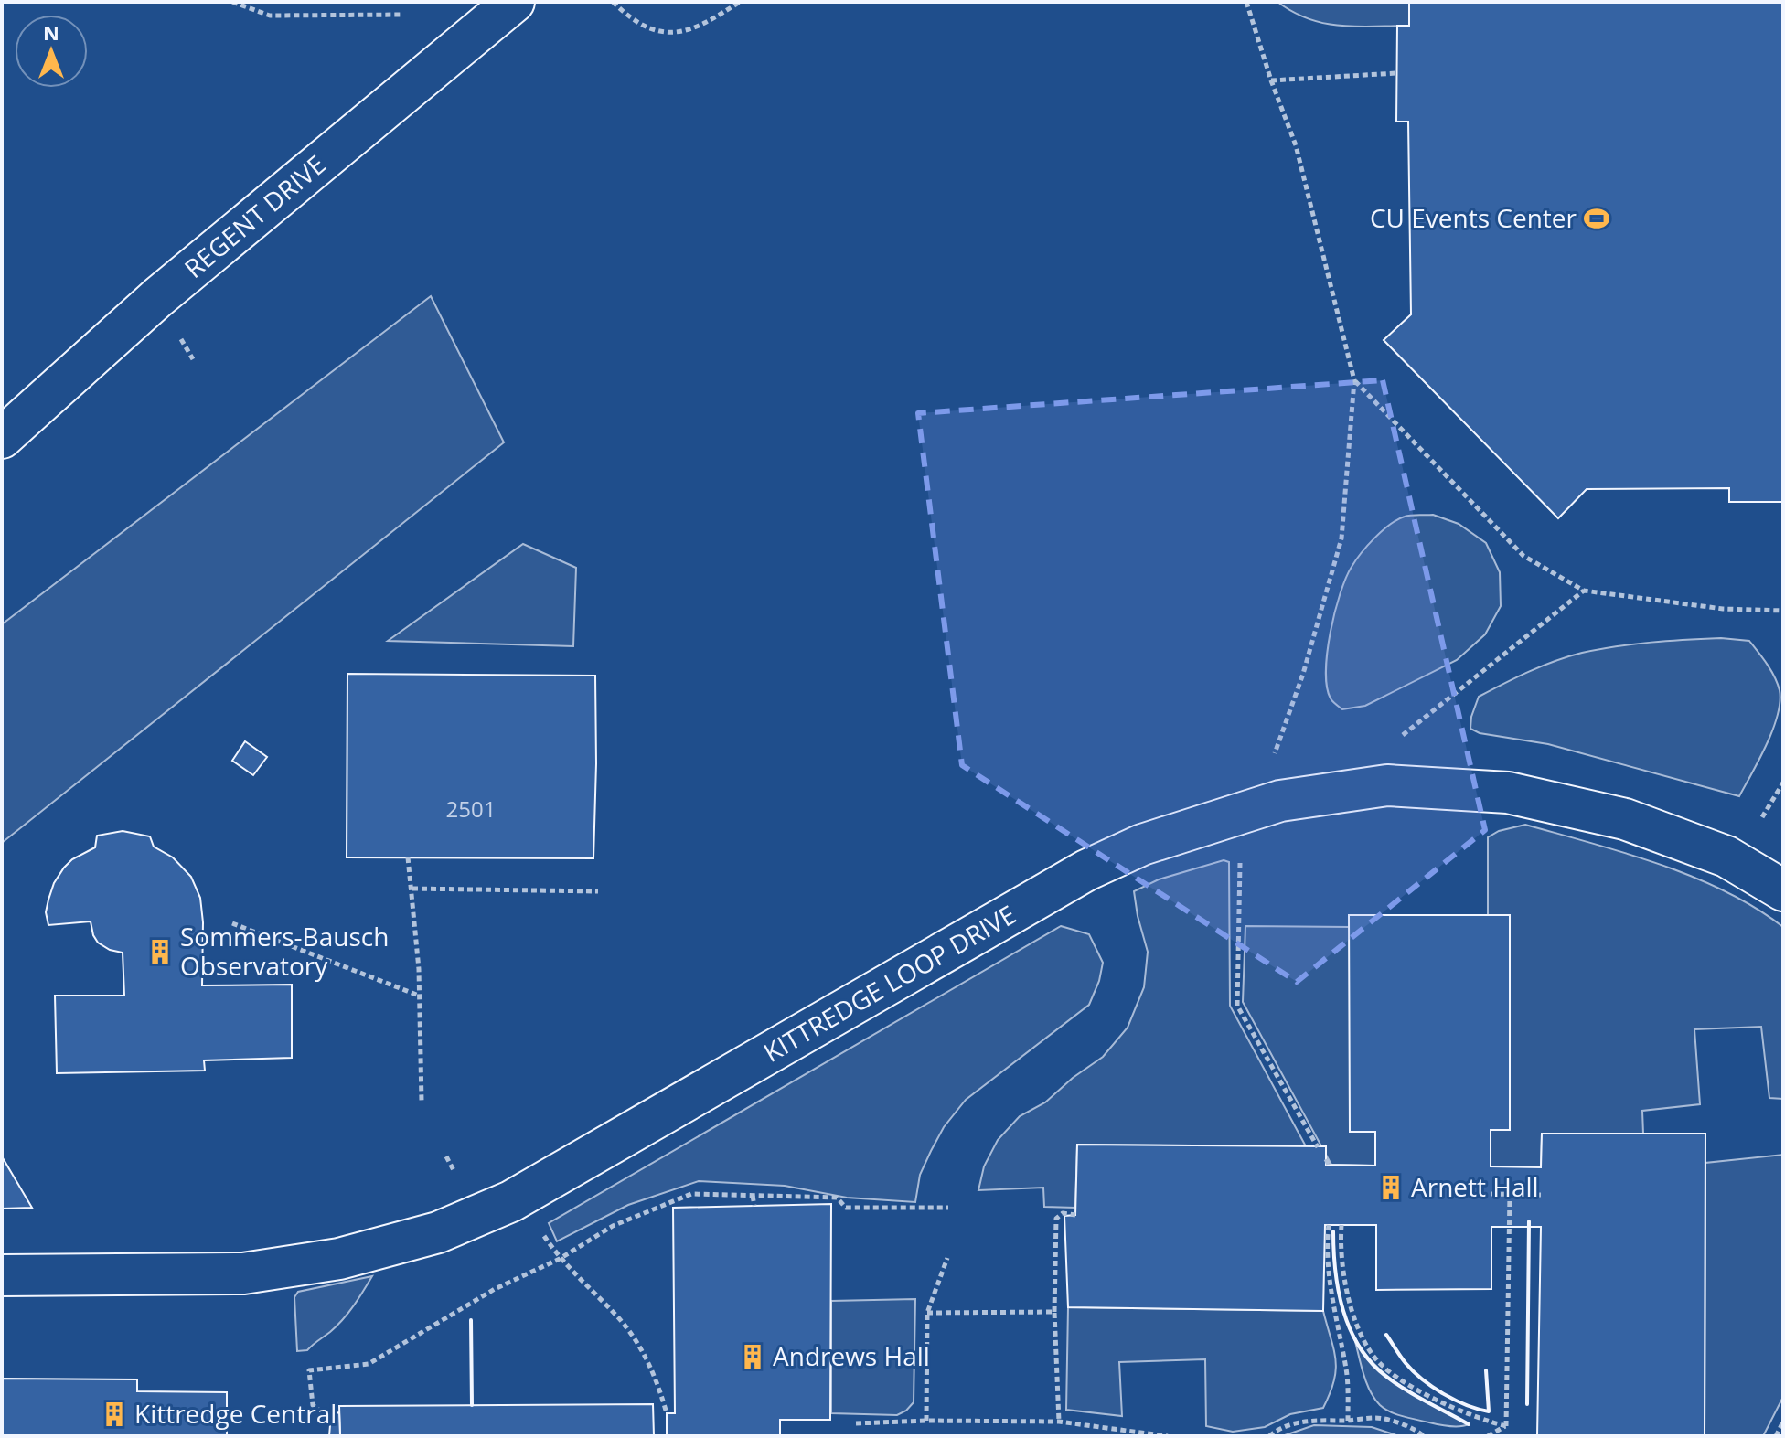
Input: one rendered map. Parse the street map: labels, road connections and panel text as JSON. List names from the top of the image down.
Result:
{
  "streets": {
    "street": ["REGENT DRIVE", "KITTREDGE LOOP DRIVE"]
  },
  "places": {
    "sports": ["CU Events Center"],
    "building": [
      "Sommers-Bausch Observatory",
      "Arnett Hall",
      "Andrews Hall",
      "Kittredge Central"
    ]
  },
  "house_numbers": ["2501"],
  "north": "top"
}
